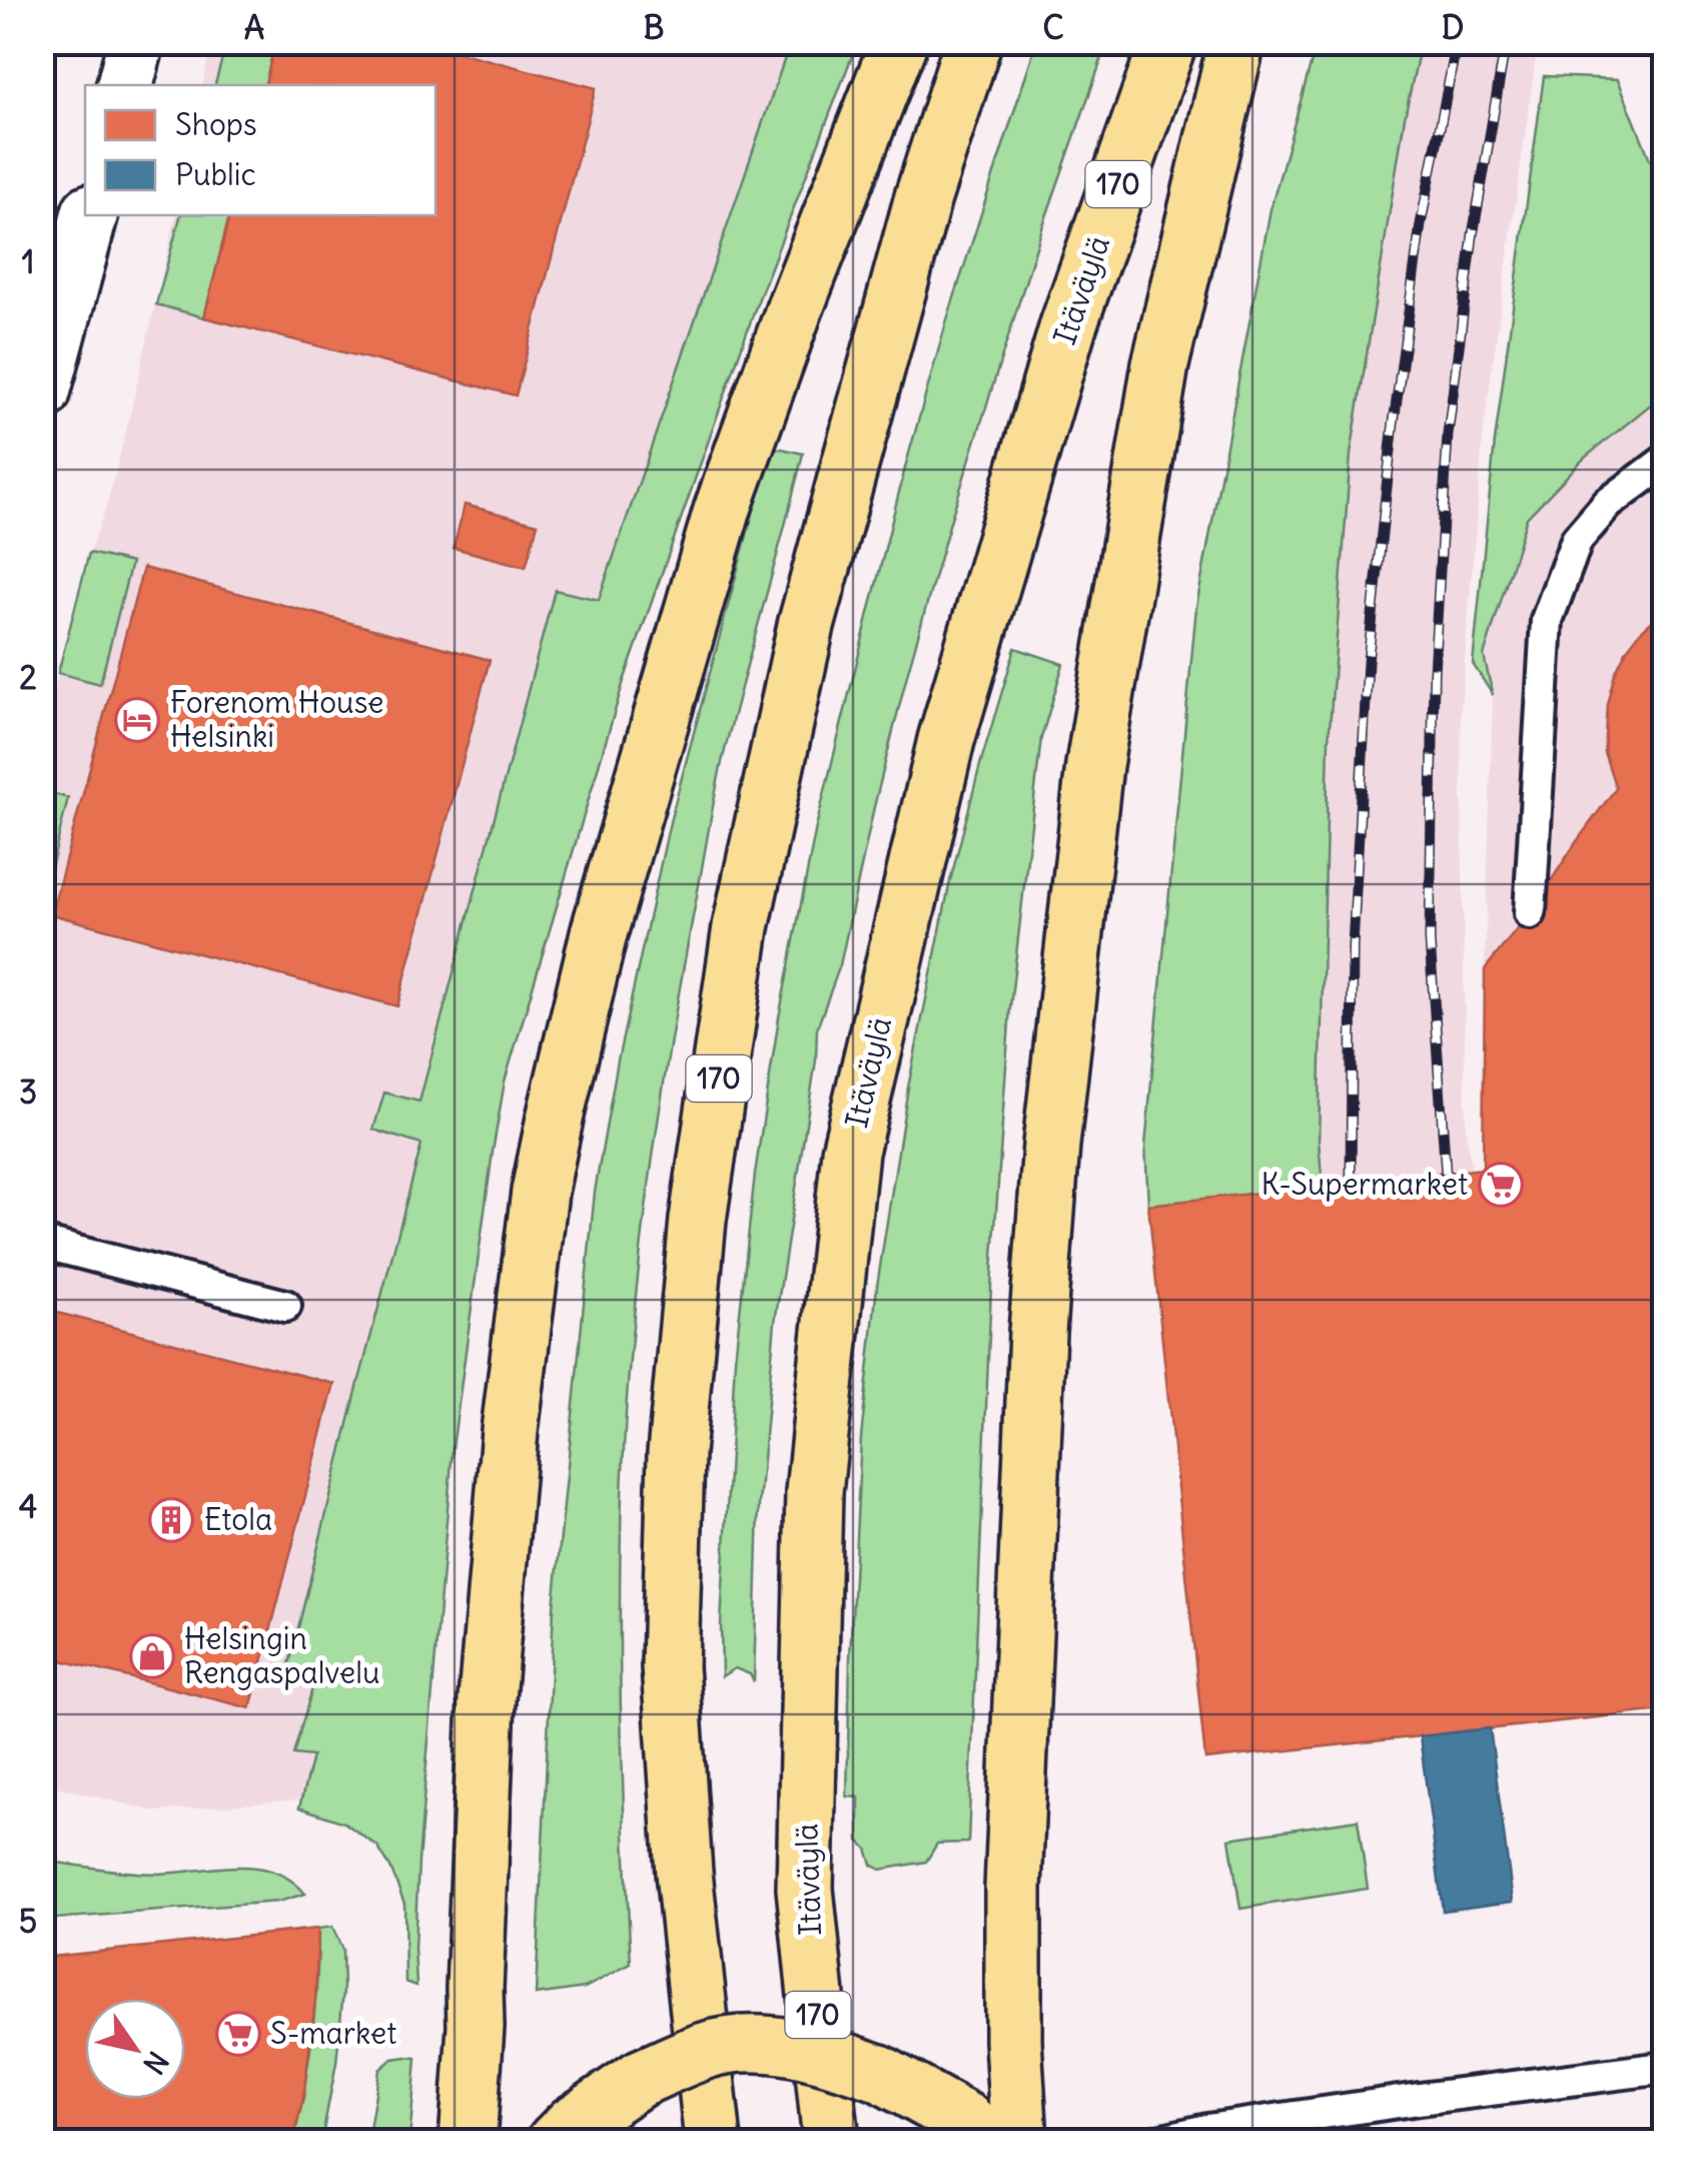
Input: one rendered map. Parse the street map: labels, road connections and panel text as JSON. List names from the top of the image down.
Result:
{
  "streets": {
    "main road": ["170", "Itäväylä"]
  },
  "places": {
    "hotel": ["Forenom House Helsinki"],
    "supermarket": ["K-Supermarket", "S-market"],
    "building": ["Etola"],
    "shop": ["Helsingin Rengaspalvelu"]
  },
  "legend": ["Shops", "Public"],
  "north": "bottom right",
  "grid": {
    "columns": [
      "A",
      "B",
      "C",
      "D"
    ],
    "rows": [
      "1",
      "2",
      "3",
      "4",
      "5"
    ]
  }
}
